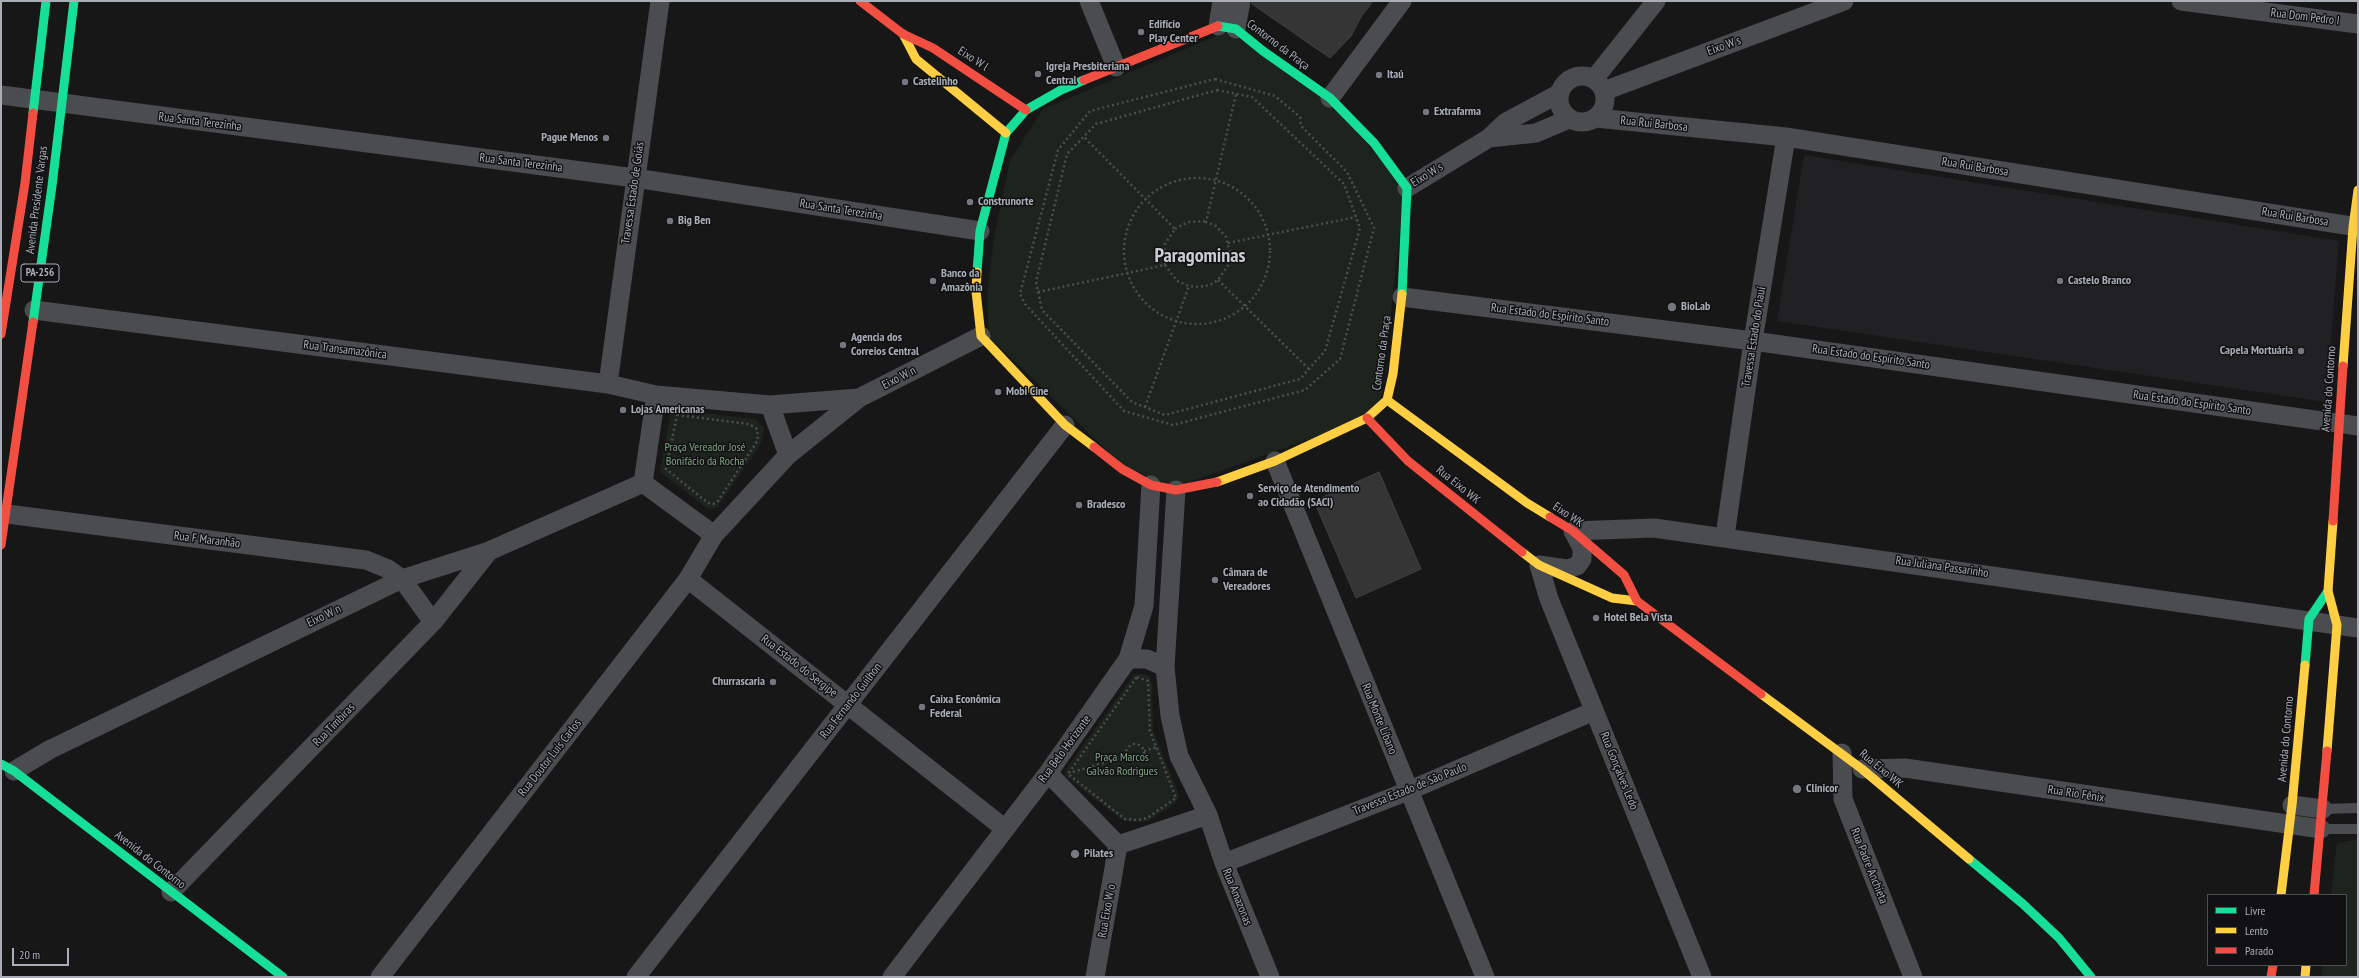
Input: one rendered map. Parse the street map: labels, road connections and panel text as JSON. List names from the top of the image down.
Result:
{
  "streets": {
    "street": [
      "Rua Dom Pedro I",
      "Contorno da Praça",
      "Eixo W s",
      "Eixo W l",
      "Rua Santa Terezinha",
      "Rua Rui Barbosa",
      "Travessa Estado de Goiás",
      "Avenida Presidente Vargas",
      "PA-256",
      "Rua Estado do Espírito Santo",
      "Travessa Estado do Piauí",
      "Rua Transamazônica",
      "Eixo W n",
      "Avenida do Contorno",
      "Rua Eixo WK",
      "Eixo WK",
      "Rua F Maranhão",
      "Rua Juliana Passarinho",
      "Rua Estado do Sergipe",
      "Rua Fernando Guilhon",
      "Rua Monte Líbano",
      "Rua Timbiras",
      "Rua Belo Horizonte",
      "Rua Doutor Luís Carlos",
      "Rua Gonçalves Ledo",
      "Travessa Estado de São Paulo",
      "Rua Rio Fênix",
      "Rua Padre Anchieta",
      "Rua Amazonas",
      "Rua Eixo W o"
    ]
  },
  "crossings": [
    ["Contorno da Praça", "Eixo W s"],
    ["Contorno da Praça", "Rua Estado do Espírito Santo"],
    ["Contorno da Praça", "Eixo W n"],
    ["Contorno da Praça", "Rua Eixo WK"],
    ["Contorno da Praça", "Eixo WK"],
    ["Contorno da Praça", "Rua Fernando Guilhon"],
    ["Contorno da Praça", "Rua Monte Líbano"],
    ["Contorno da Praça", "Rua Belo Horizonte"],
    ["Contorno da Praça", "Rua Amazonas"],
    ["Eixo W s", "Rua Rui Barbosa"],
    ["Rua Santa Terezinha", "Travessa Estado de Goiás"],
    ["Rua Santa Terezinha", "Avenida Presidente Vargas"],
    ["Rua Rui Barbosa", "Travessa Estado do Piauí"],
    ["Rua Rui Barbosa", "Avenida do Contorno"],
    ["Travessa Estado de Goiás", "Rua Transamazônica"],
    ["Avenida Presidente Vargas", "Rua Transamazônica"],
    ["Avenida Presidente Vargas", "Rua F Maranhão"],
    ["Rua Estado do Espírito Santo", "Travessa Estado do Piauí"],
    ["Rua Estado do Espírito Santo", "Avenida do Contorno"],
    ["Travessa Estado do Piauí", "Rua Juliana Passarinho"],
    ["Rua Transamazônica", "Eixo W n"],
    ["Rua Transamazônica", "Rua Doutor Luís Carlos"],
    ["Eixo W n", "Avenida do Contorno"],
    ["Eixo W n", "Rua F Maranhão"],
    ["Eixo W n", "Rua Timbiras"],
    ["Eixo W n", "Rua Doutor Luís Carlos"],
    ["Avenida do Contorno", "Rua Juliana Passarinho"],
    ["Avenida do Contorno", "Rua Timbiras"],
    ["Avenida do Contorno", "Rua Rio Fênix"],
    ["Rua Eixo WK", "Eixo WK"],
    ["Rua Eixo WK", "Rua Gonçalves Ledo"],
    ["Rua Eixo WK", "Rua Rio Fênix"],
    ["Rua Eixo WK", "Rua Padre Anchieta"],
    ["Eixo WK", "Rua Juliana Passarinho"],
    ["Rua Estado do Sergipe", "Rua Fernando Guilhon"],
    ["Rua Estado do Sergipe", "Rua Belo Horizonte"],
    ["Rua Estado do Sergipe", "Rua Doutor Luís Carlos"],
    ["Rua Monte Líbano", "Travessa Estado de São Paulo"],
    ["Rua Gonçalves Ledo", "Travessa Estado de São Paulo"],
    ["Travessa Estado de São Paulo", "Rua Amazonas"]
  ],
  "districts": ["Paragominas"],
  "parks": ["Praça Vereador José Bonifácio da Rocha", "Praça Marcos Galvão Rodrigues"],
  "places": [
    "Edifício Play Center",
    "Igreja Presbiteriana Central",
    "Itaú",
    "Castelinho",
    "Extrafarma",
    "Pague Menos",
    "Construnorte",
    "Big Ben",
    "Banco da Amazônia",
    "Castelo Branco",
    "BioLab",
    "Agencia dos Correios Central",
    "Capela Mortuária",
    "Mobi Cine",
    "Lojas Americanas",
    "Serviço de Atendimento ao Cidadão (SACI)",
    "Bradesco",
    "Câmara de Vereadores",
    "Hotel Bela Vista",
    "Churrascaria",
    "Caixa Econômica Federal",
    "Clinicor",
    "Pilates"
  ],
  "legend": ["Livre", "Lento", "Parado"],
  "scale_bar": "20 m"
}
